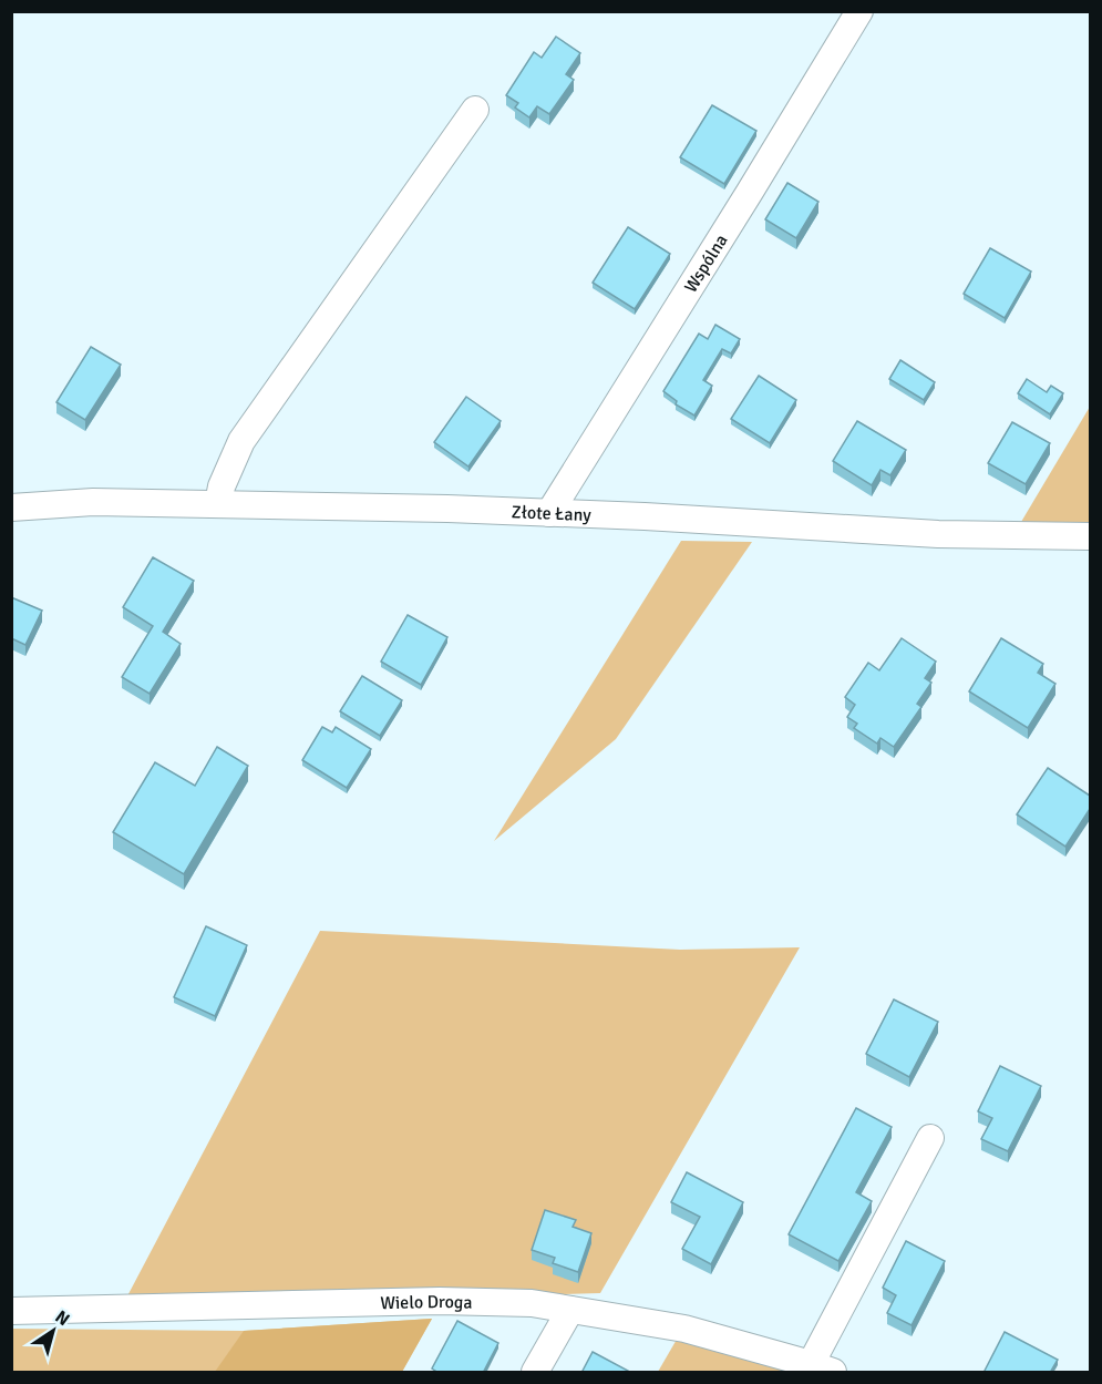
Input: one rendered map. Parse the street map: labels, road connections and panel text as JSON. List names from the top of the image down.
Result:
{
  "streets": {
    "street": ["Wspólna", "Złote Łany", "Wielo Droga"]
  },
  "crossings": [
    ["Wspólna", "Złote Łany"]
  ],
  "north": "top right"
}
